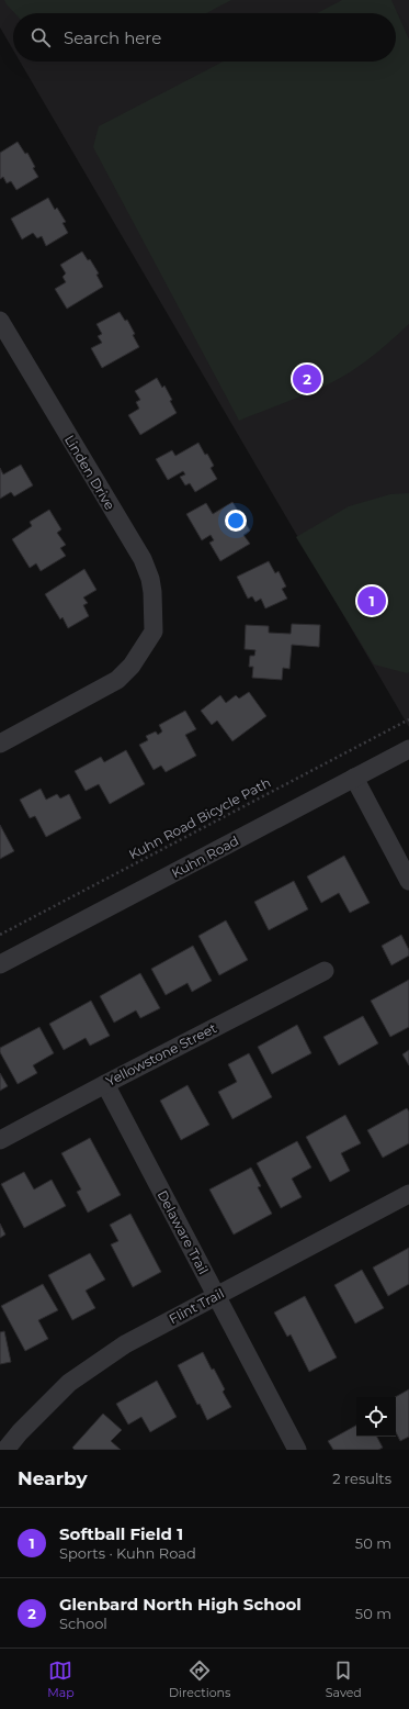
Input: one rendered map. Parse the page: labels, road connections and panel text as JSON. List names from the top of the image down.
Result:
{
  "streets": {
    "street": [
      "Linden Drive",
      "Kuhn Road",
      "Yellowstone Street",
      "Delaware Trail",
      "Flint Trail"
    ],
    "path": ["Kuhn Road Bicycle Path"]
  },
  "crossings": [
    ["Yellowstone Street", "Delaware Trail"],
    ["Delaware Trail", "Flint Trail"]
  ],
  "page": {
    "search": "Search here",
    "pins": ["2", "1"],
    "heading": ["Nearby", "2 results"],
    "list": [
      {
        "mark": "1",
        "name": "Softball Field 1",
        "note": "Sports · Kuhn Road",
        "value": "50 m"
      },
      {
        "mark": "2",
        "name": "Glenbard North High School",
        "note": "School",
        "value": "50 m"
      }
    ],
    "nav": ["Map", "Directions", "Saved"]
  }
}
